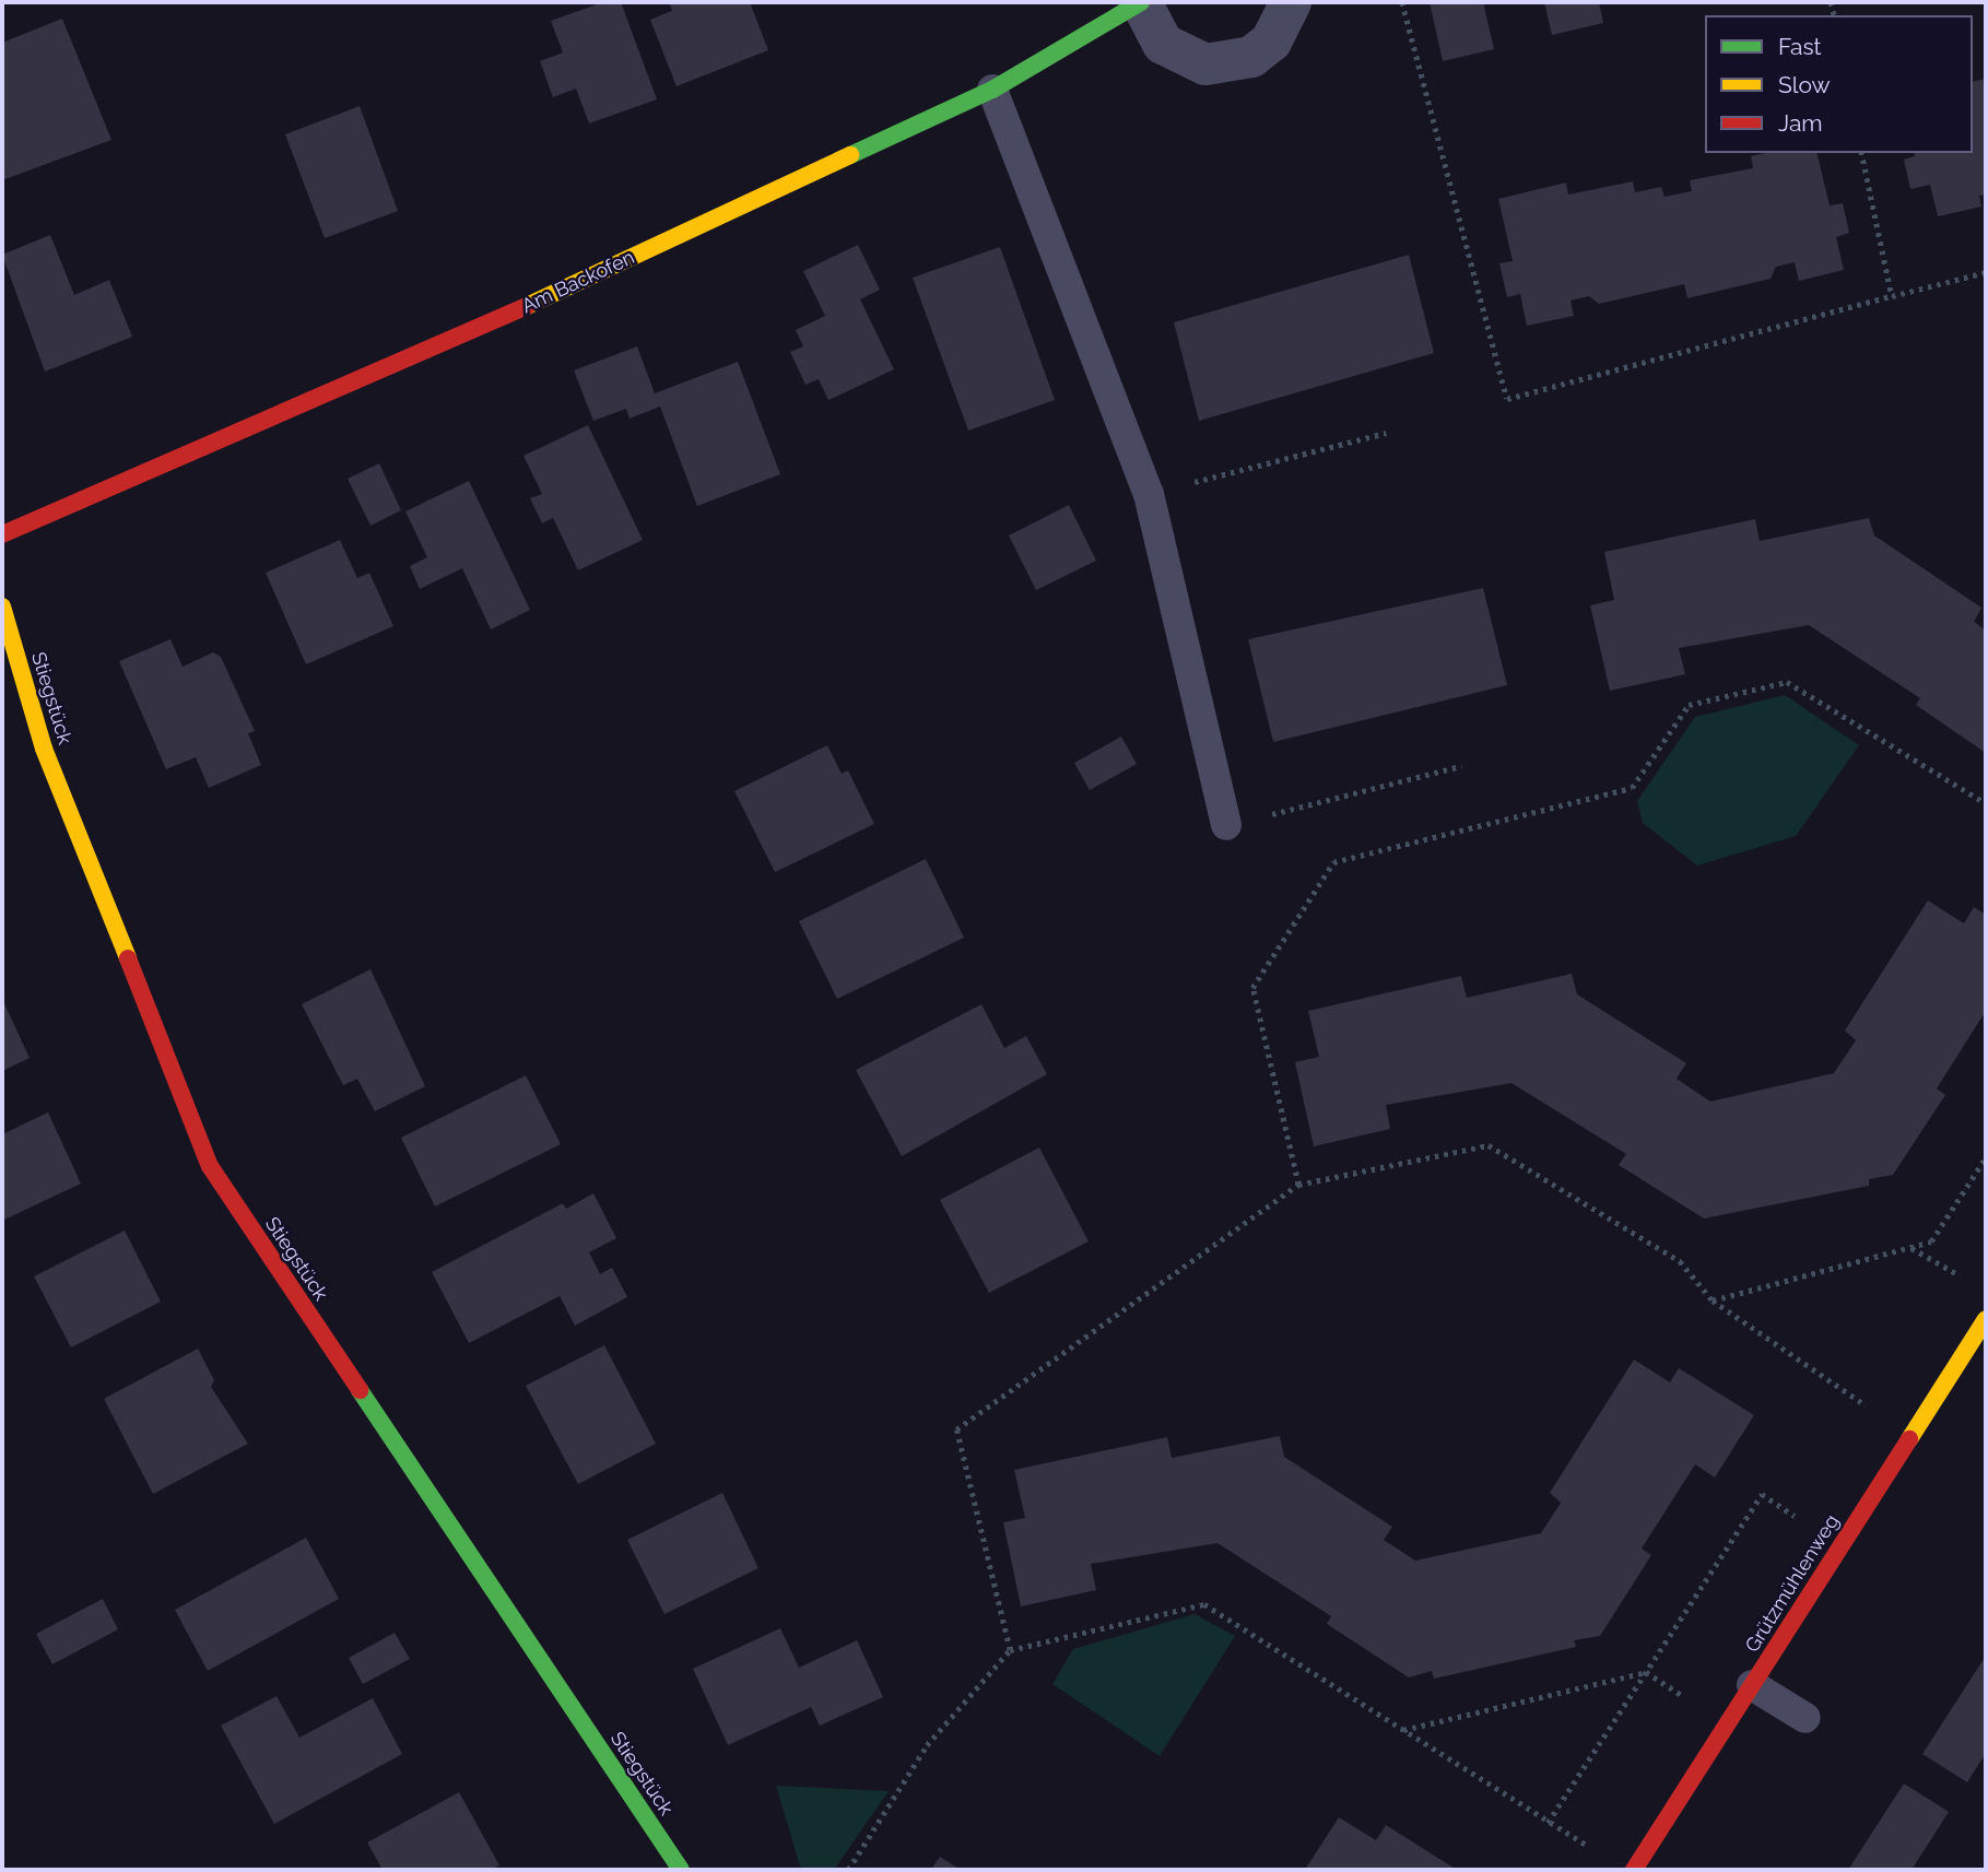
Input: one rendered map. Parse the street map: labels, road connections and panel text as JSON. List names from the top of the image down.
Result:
{
  "streets": {
    "street": ["Am Backofen", "Stiegstück", "Grützmühlenweg"]
  },
  "legend": ["Fast", "Slow", "Jam"]
}
